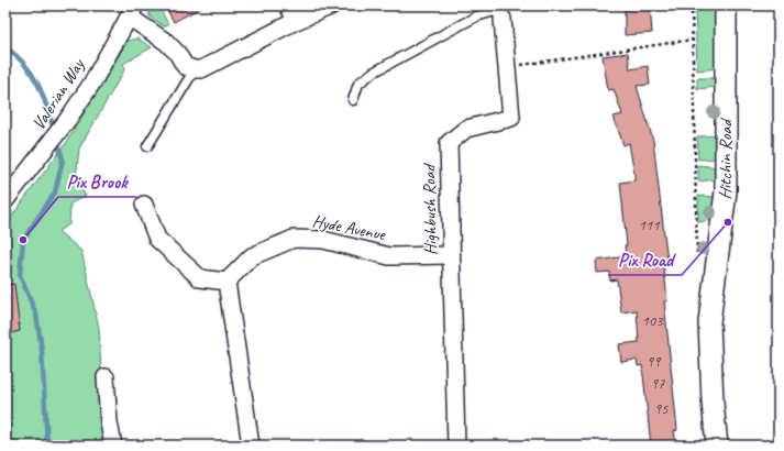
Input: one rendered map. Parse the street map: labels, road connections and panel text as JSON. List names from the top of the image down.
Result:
{
  "streets": {
    "street": [
      "Valerian Way",
      "Hitchin Road",
      "Highbush Road",
      "Hyde Avenue"
    ]
  },
  "crossings": [
    ["Highbush Road", "Hyde Avenue"]
  ],
  "places": ["Pix Road", "Pix Brook"],
  "house_numbers": [
    "111",
    "103",
    "99",
    "97",
    "95"
  ]
}
